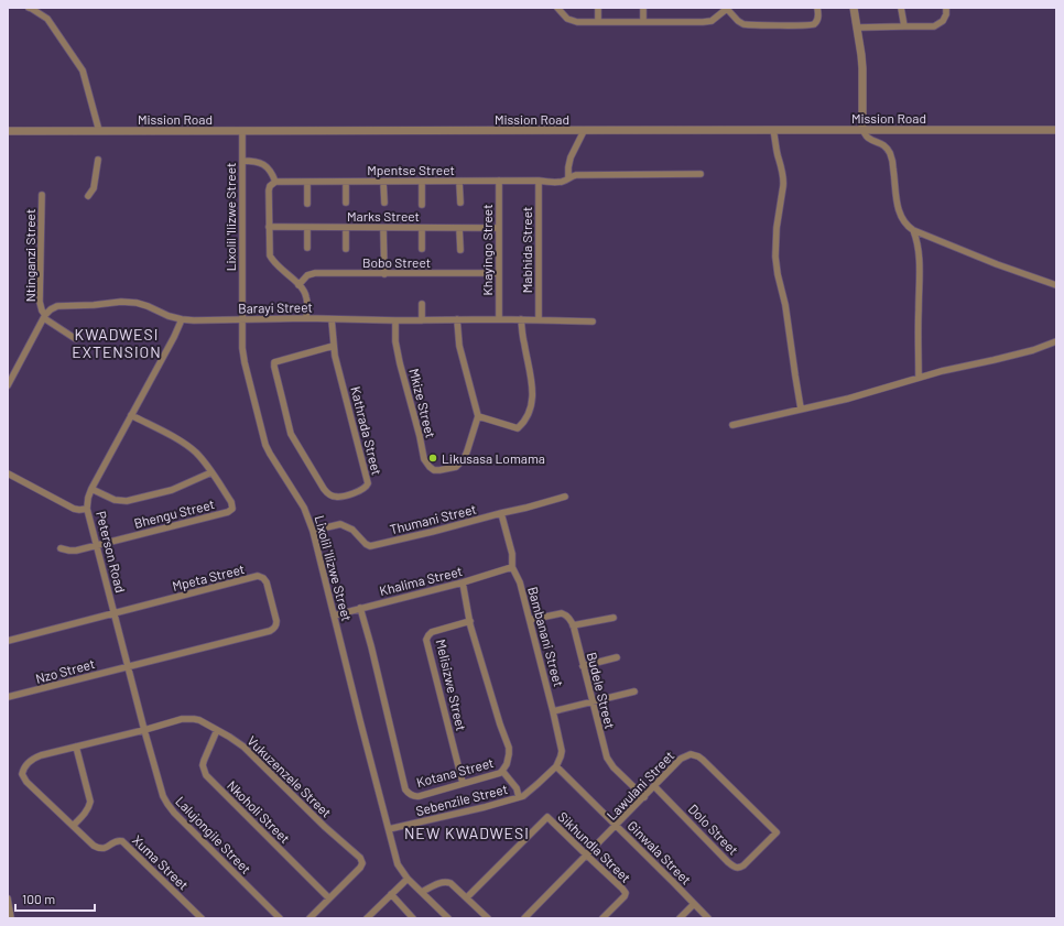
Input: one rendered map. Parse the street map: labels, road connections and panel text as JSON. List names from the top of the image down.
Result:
{
  "streets": {
    "street": [
      "Mission Road",
      "Mpentse Street",
      "Marks Street",
      "Lixolil 'Ilizwe Street",
      "Khayingo Street",
      "Mabhida Street",
      "Ntinganzi Street",
      "Bobo Street",
      "Barayi Street",
      "Mkize Street",
      "Kathrada Street",
      "Bhengu Street",
      "Thumani Street",
      "Peterson Road",
      "Mpeta Street",
      "Khalima Street",
      "Bambanani Street",
      "Nzo Street",
      "Melisizwe Street",
      "Budele Street",
      "Kotana Street",
      "Vukuzenzele Street",
      "Lawulani Street",
      "Sebenzile Street",
      "Nkoholi Street",
      "Dolo Street",
      "Lalujongile Street",
      "Sikhundla Street",
      "Ginwala Street",
      "Xuma Street"
    ]
  },
  "crossings": [
    ["Mission Road", "Lixolil 'Ilizwe Street"],
    ["Mpentse Street", "Khayingo Street"],
    ["Mpentse Street", "Mabhida Street"],
    ["Marks Street", "Khayingo Street"],
    ["Lixolil 'Ilizwe Street", "Barayi Street"],
    ["Lixolil 'Ilizwe Street", "Thumani Street"],
    ["Lixolil 'Ilizwe Street", "Khalima Street"],
    ["Lixolil 'Ilizwe Street", "Sebenzile Street"],
    ["Khayingo Street", "Bobo Street"],
    ["Khayingo Street", "Barayi Street"],
    ["Mabhida Street", "Barayi Street"],
    ["Ntinganzi Street", "Barayi Street"],
    ["Barayi Street", "Mkize Street"],
    ["Barayi Street", "Kathrada Street"],
    ["Barayi Street", "Peterson Road"],
    ["Bhengu Street", "Peterson Road"],
    ["Thumani Street", "Bambanani Street"],
    ["Peterson Road", "Mpeta Street"],
    ["Peterson Road", "Nzo Street"],
    ["Peterson Road", "Vukuzenzele Street"],
    ["Peterson Road", "Lalujongile Street"],
    ["Mpeta Street", "Nzo Street"],
    ["Khalima Street", "Bambanani Street"],
    ["Khalima Street", "Kotana Street"],
    ["Bambanani Street", "Sebenzile Street"],
    ["Bambanani Street", "Ginwala Street"],
    ["Melisizwe Street", "Kotana Street"],
    ["Budele Street", "Lawulani Street"],
    ["Vukuzenzele Street", "Nkoholi Street"],
    ["Vukuzenzele Street", "Lalujongile Street"],
    ["Vukuzenzele Street", "Xuma Street"],
    ["Lawulani Street", "Dolo Street"],
    ["Lawulani Street", "Sikhundla Street"],
    ["Lawulani Street", "Ginwala Street"],
    ["Sebenzile Street", "Ginwala Street"]
  ],
  "districts": ["KWADWESI EXTENSION", "NEW KWADWESI"],
  "places": ["Likusasa Lomama"],
  "scale_bar": "100 m"
}
